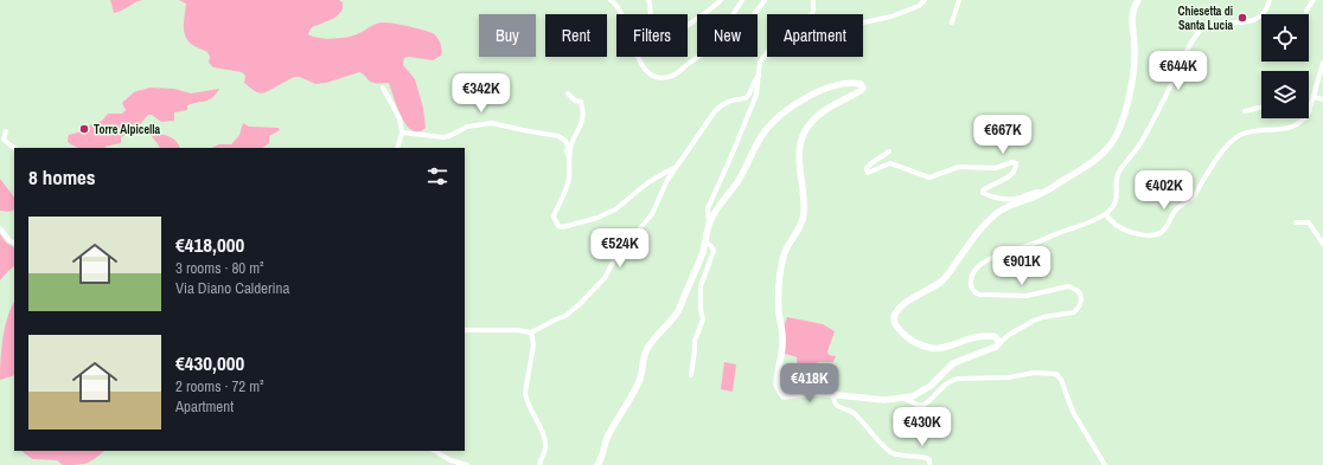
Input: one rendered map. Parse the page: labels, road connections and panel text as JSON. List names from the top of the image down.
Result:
{
  "places": ["Chiesetta di Santa Lucia", "Torre Alpicella"],
  "page": {
    "chip": [
      "Buy",
      "Rent",
      "Filters",
      "New",
      "Apartment"
    ],
    "price": [
      "€644K",
      "€342K",
      "€667K",
      "€402K",
      "€524K",
      "€901K",
      "€418K",
      "€430K"
    ],
    "heading": "8 homes",
    "list": [
      {
        "name": "€418,000",
        "note": "3 rooms · 80 m² · Via Diano Calderina"
      },
      {
        "name": "€430,000",
        "note": "2 rooms · 72 m² · Apartment"
      }
    ]
  }
}
